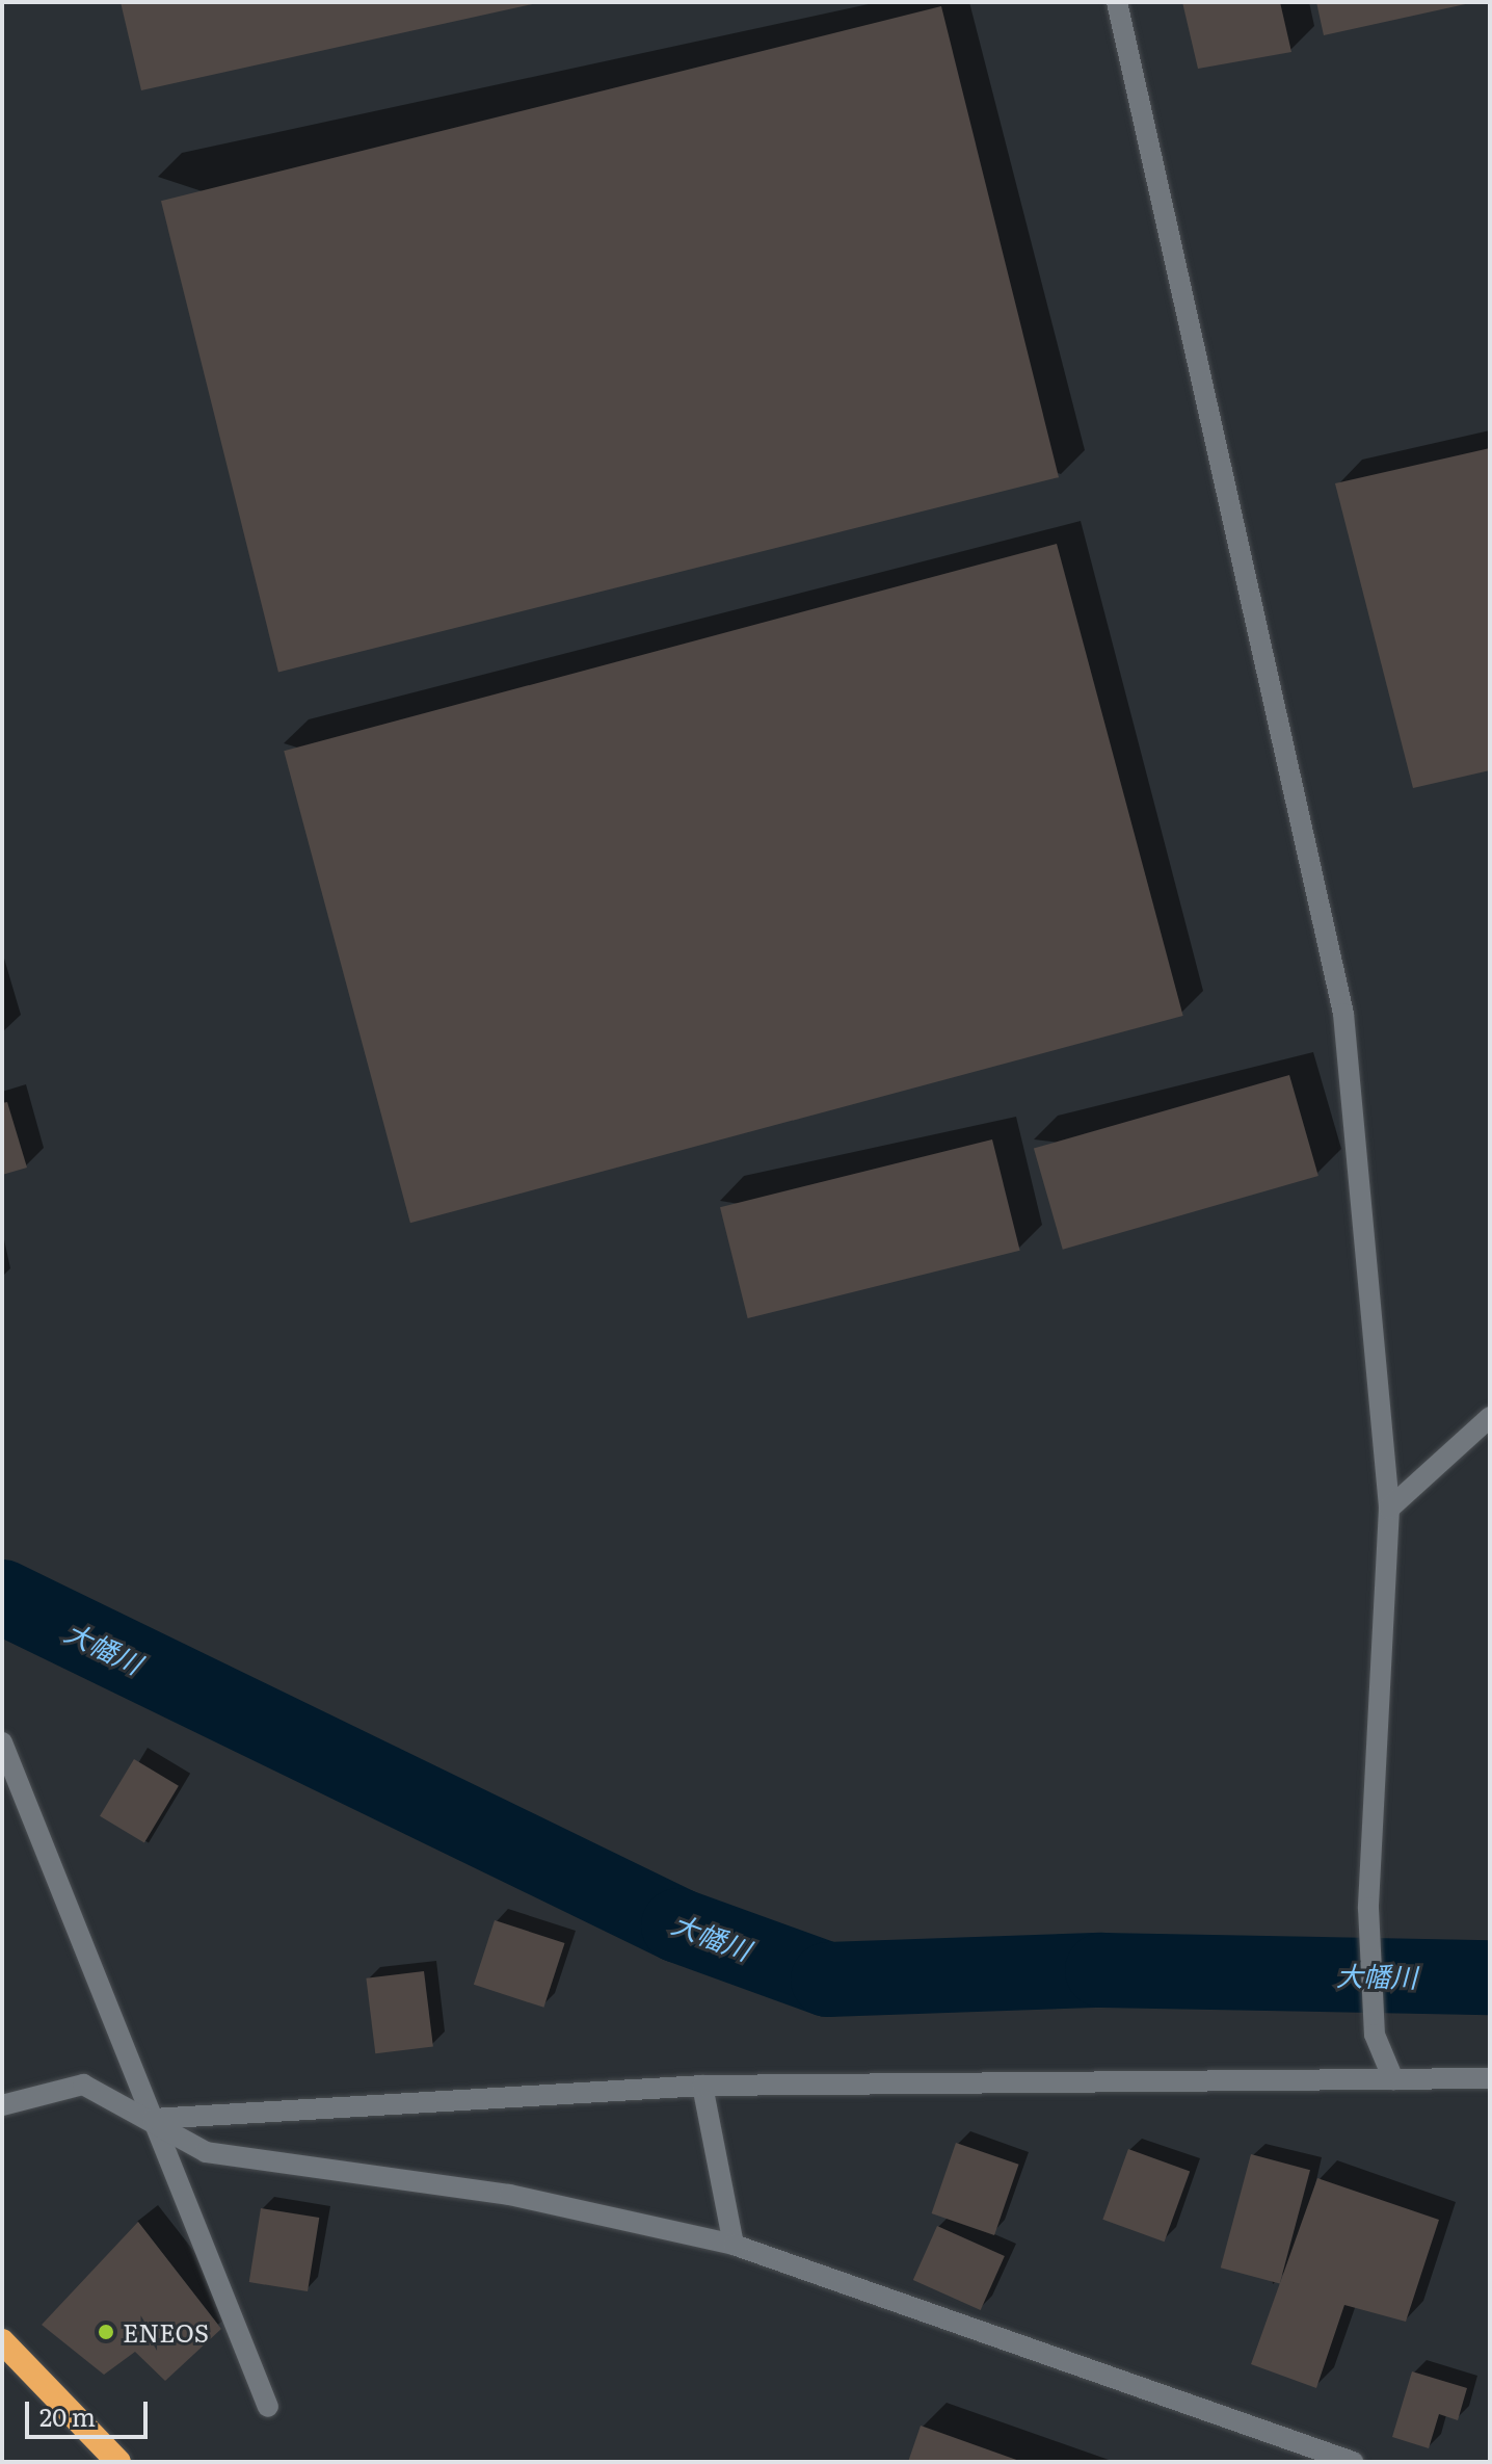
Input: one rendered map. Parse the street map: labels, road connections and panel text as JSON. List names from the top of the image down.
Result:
{
  "water": ["大幡川"],
  "places": ["ENEOS"],
  "scale_bar": "20 m"
}
